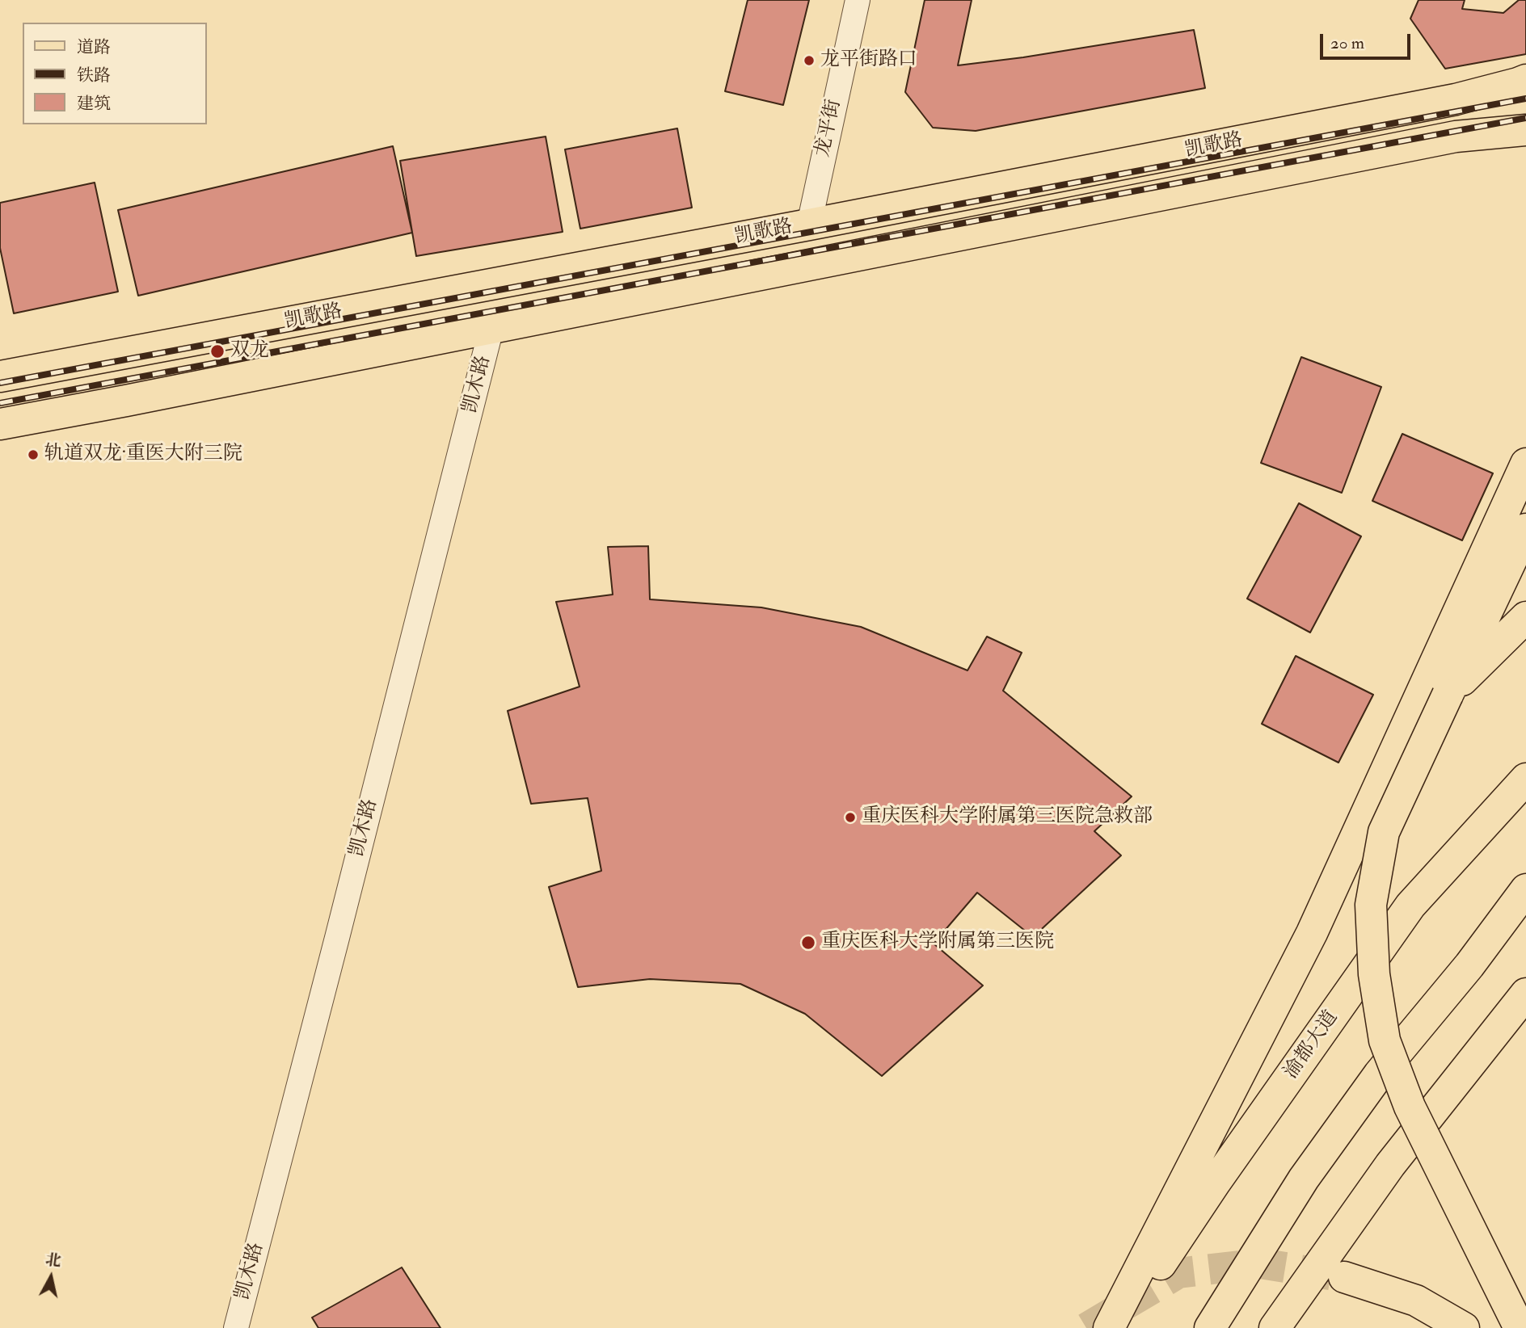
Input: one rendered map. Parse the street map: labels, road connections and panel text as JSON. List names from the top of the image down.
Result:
{
  "streets": {
    "main road": ["凯歌路", "渝都大道"],
    "street": ["龙平街", "凯木路"]
  },
  "crossings": [
    ["龙平街", "凯歌路"],
    ["凯歌路", "凯木路"]
  ],
  "places": [
    "龙平街路口",
    "双龙",
    "轨道双龙·重医大附三院",
    "重庆医科大学附属第三医院急救部",
    "重庆医科大学附属第三医院"
  ],
  "legend": ["道路", "铁路", "建筑"],
  "scale_bar": "20 m",
  "north": "top"
}
